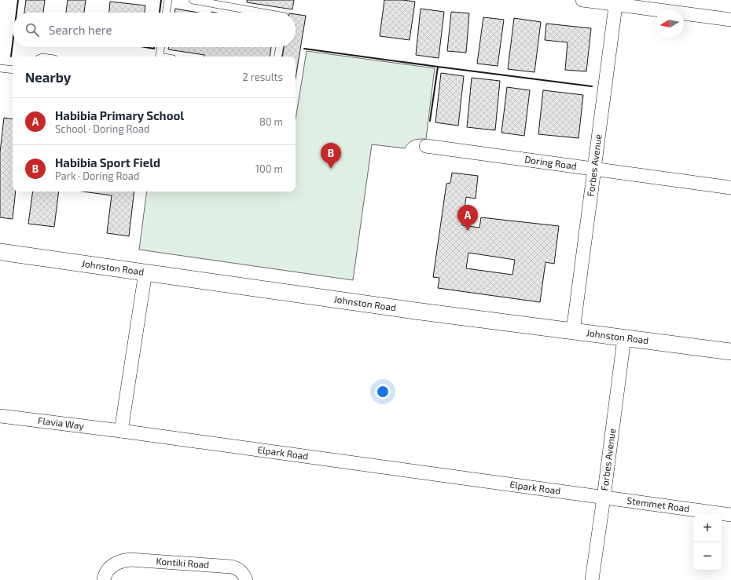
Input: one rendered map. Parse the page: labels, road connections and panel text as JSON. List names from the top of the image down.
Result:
{
  "streets": {
    "street": [
      "Doring Road",
      "Forbes Avenue",
      "Johnston Road",
      "Flavia Way",
      "Elpark Road",
      "Stemmet Road",
      "Kontiki Road"
    ]
  },
  "crossings": [
    ["Doring Road", "Forbes Avenue"],
    ["Forbes Avenue", "Johnston Road"],
    ["Forbes Avenue", "Elpark Road"],
    ["Forbes Avenue", "Stemmet Road"],
    ["Flavia Way", "Elpark Road"],
    ["Elpark Road", "Stemmet Road"]
  ],
  "north": "left",
  "page": {
    "search": "Search here",
    "heading": ["Nearby", "2 results"],
    "list": [
      {
        "mark": "A",
        "name": "Habibia Primary School",
        "note": "School · Doring Road",
        "value": "80 m"
      },
      {
        "mark": "B",
        "name": "Habibia Sport Field",
        "note": "Park · Doring Road",
        "value": "100 m"
      }
    ],
    "pins": ["B", "A"],
    "map_buttons": ["+", "−"]
  }
}
